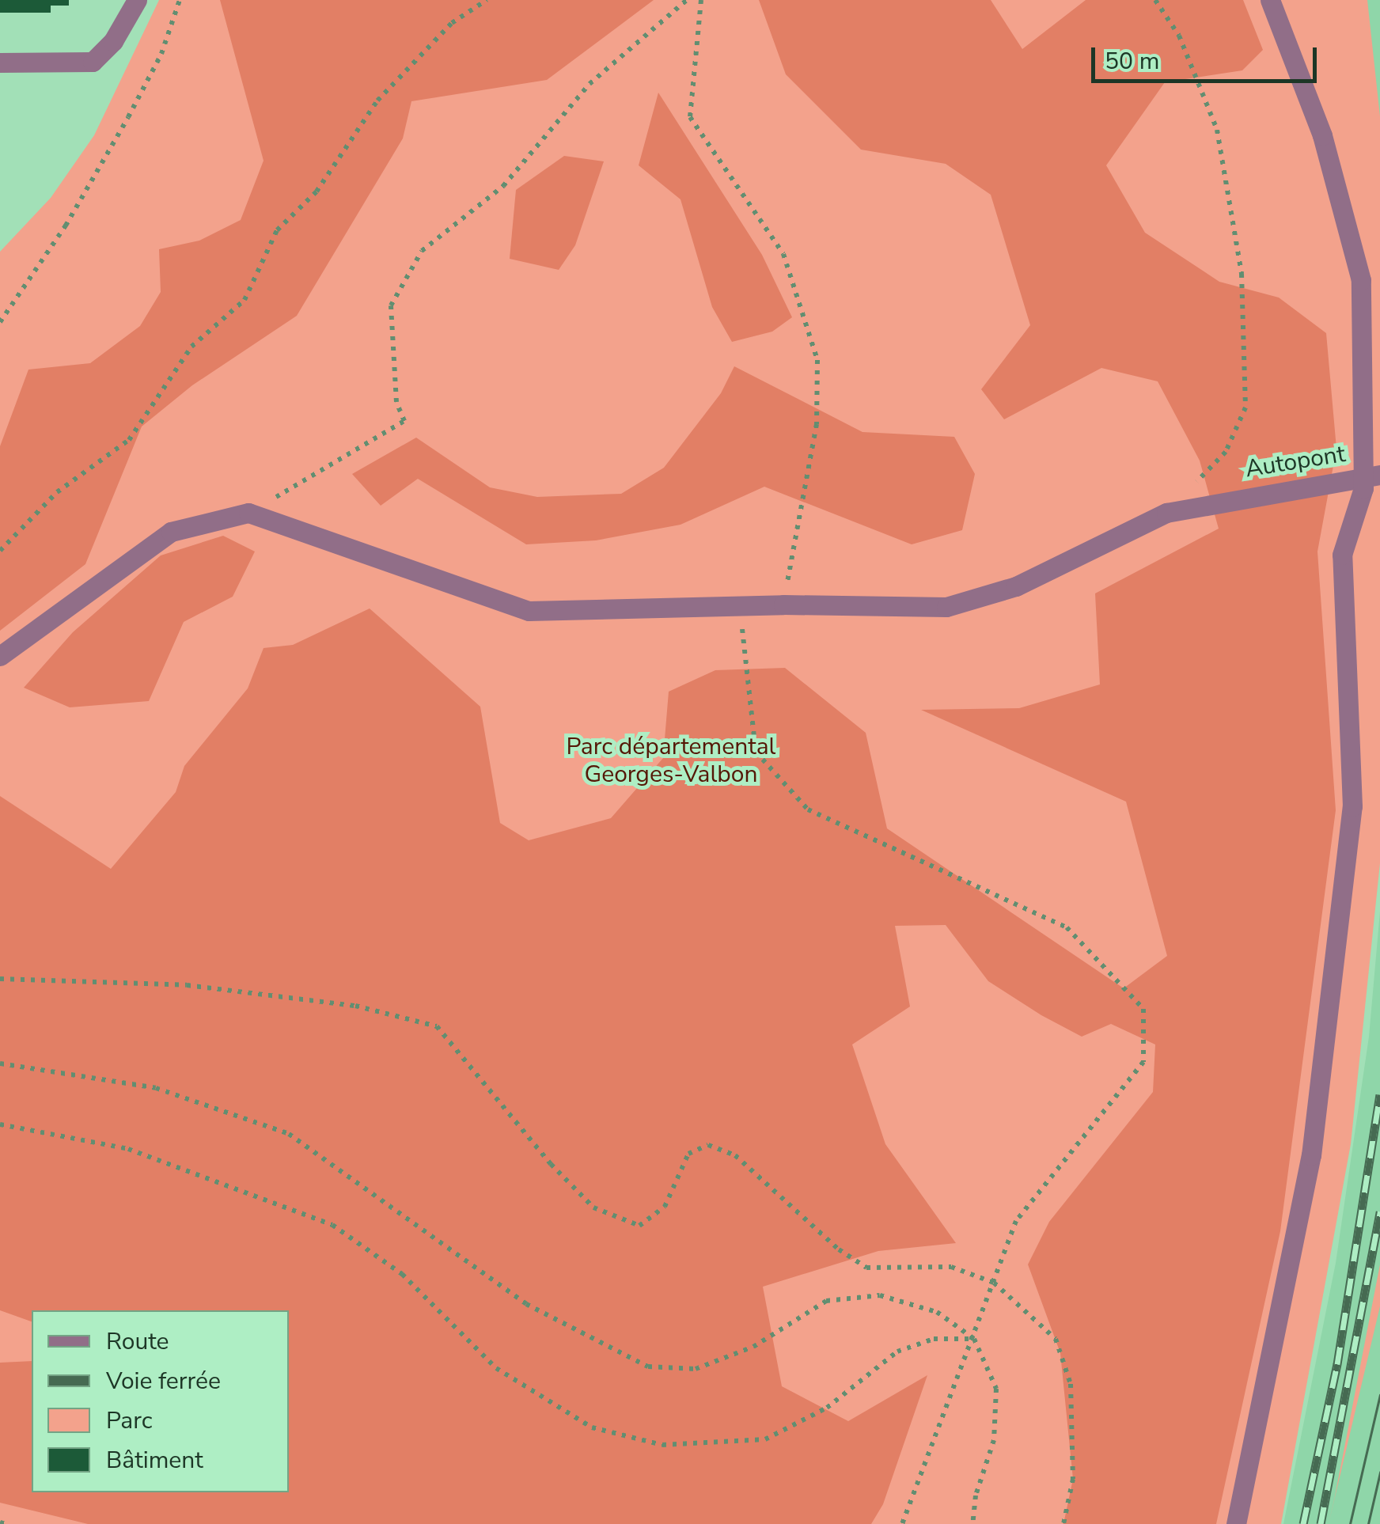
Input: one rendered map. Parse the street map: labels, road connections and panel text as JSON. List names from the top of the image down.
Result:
{
  "streets": {
    "street": ["Autopont"]
  },
  "parks": ["Parc départemental Georges-Valbon"],
  "legend": [
    "Route",
    "Voie ferrée",
    "Parc",
    "Bâtiment"
  ],
  "scale_bar": "50 m"
}
